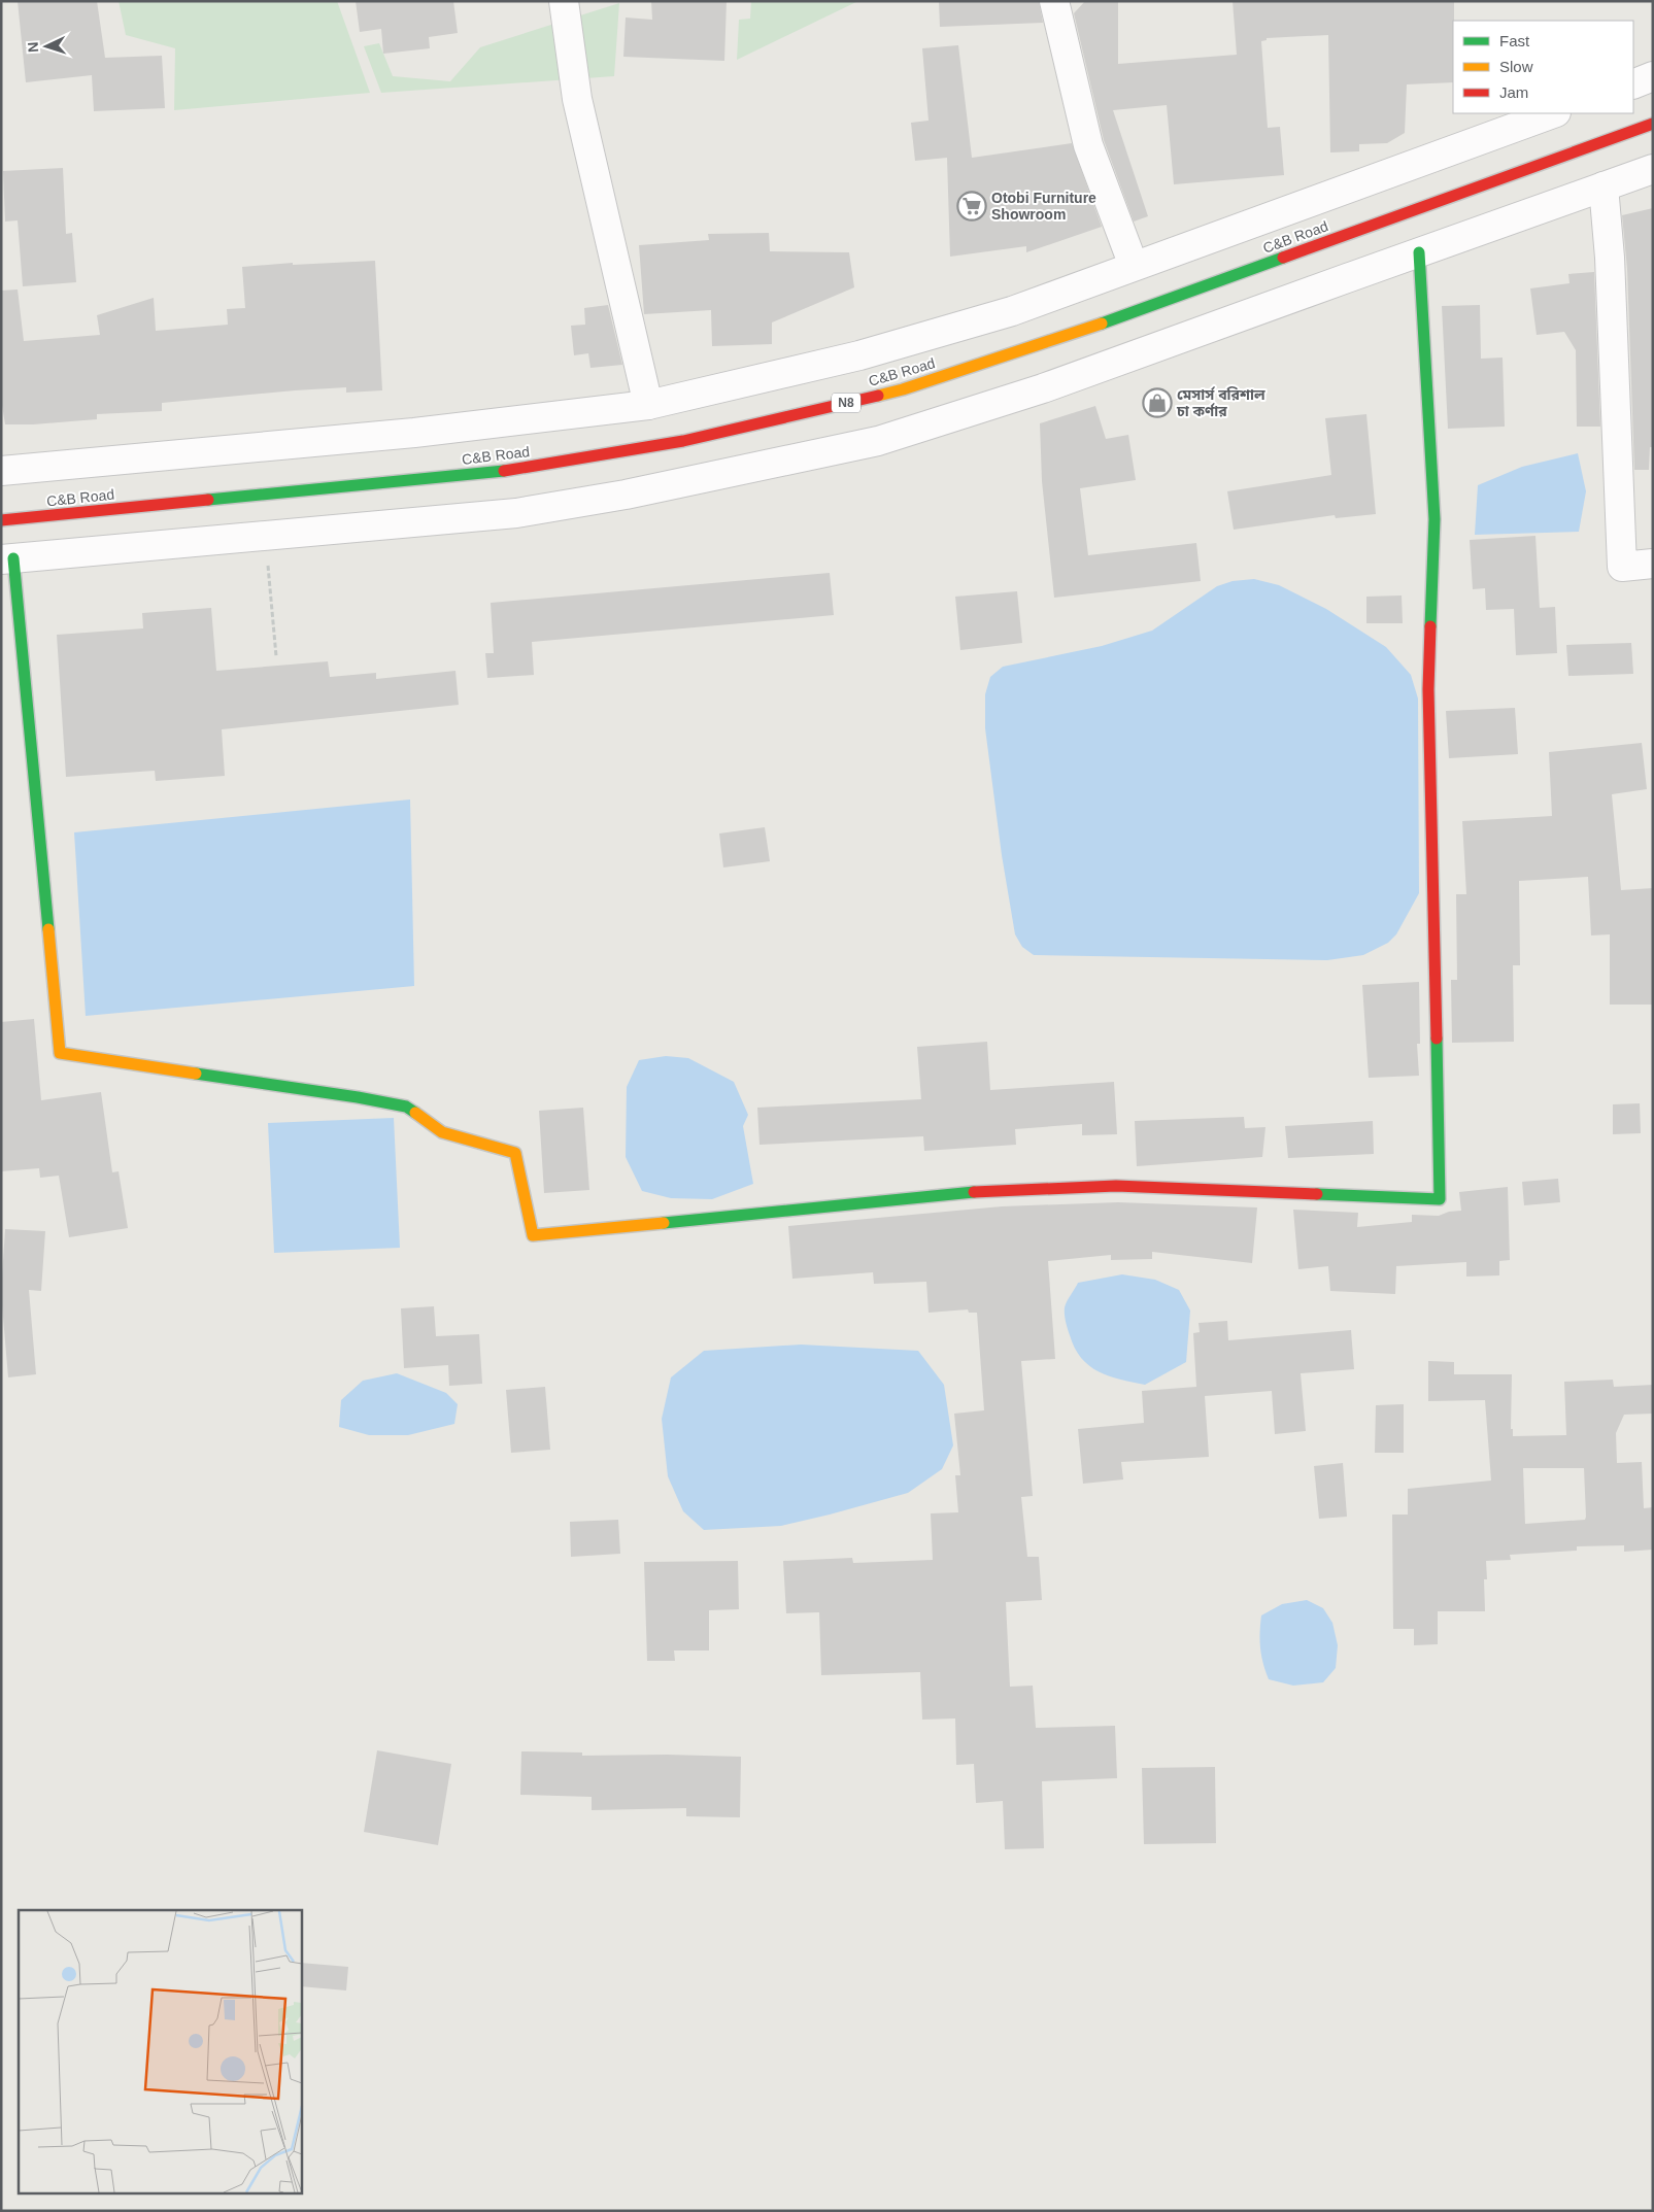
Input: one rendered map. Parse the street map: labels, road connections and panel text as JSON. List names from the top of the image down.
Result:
{
  "streets": {
    "main road": ["C&B Road", "N8"]
  },
  "places": {
    "supermarket": ["Otobi Furniture Showroom"],
    "shop": ["মেসার্স বরিশাল চা কর্ণার"]
  },
  "legend": ["Fast", "Slow", "Jam"],
  "north": "left"
}
